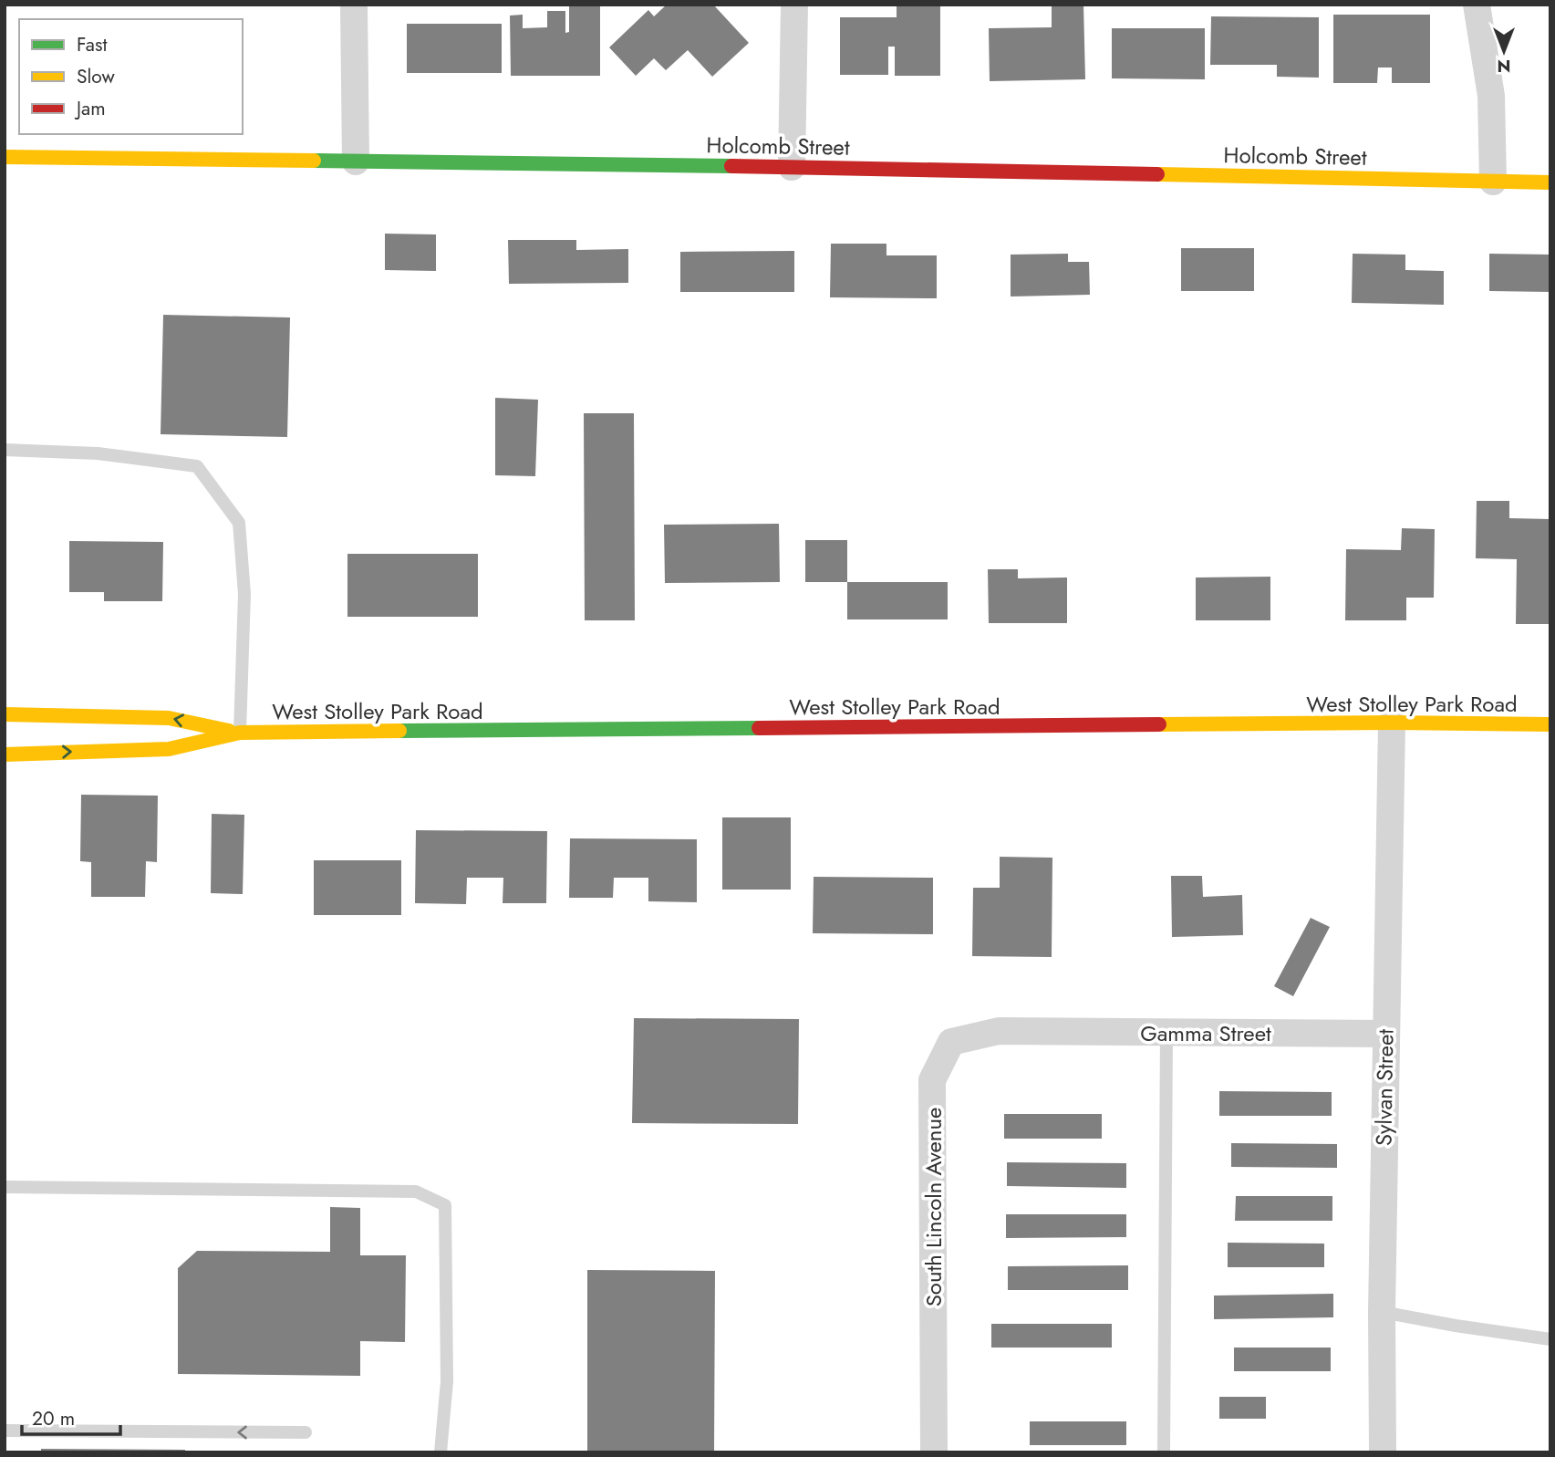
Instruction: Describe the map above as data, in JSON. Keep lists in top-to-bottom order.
{
  "streets": {
    "main road": ["Holcomb Street", "West Stolley Park Road"],
    "street": ["Gamma Street", "Sylvan Street", "South Lincoln Avenue"]
  },
  "crossings": [
    ["West Stolley Park Road", "Sylvan Street"],
    ["Gamma Street", "Sylvan Street"],
    ["Gamma Street", "South Lincoln Avenue"]
  ],
  "legend": ["Fast", "Slow", "Jam"],
  "scale_bar": "20 m",
  "north": "bottom"
}
